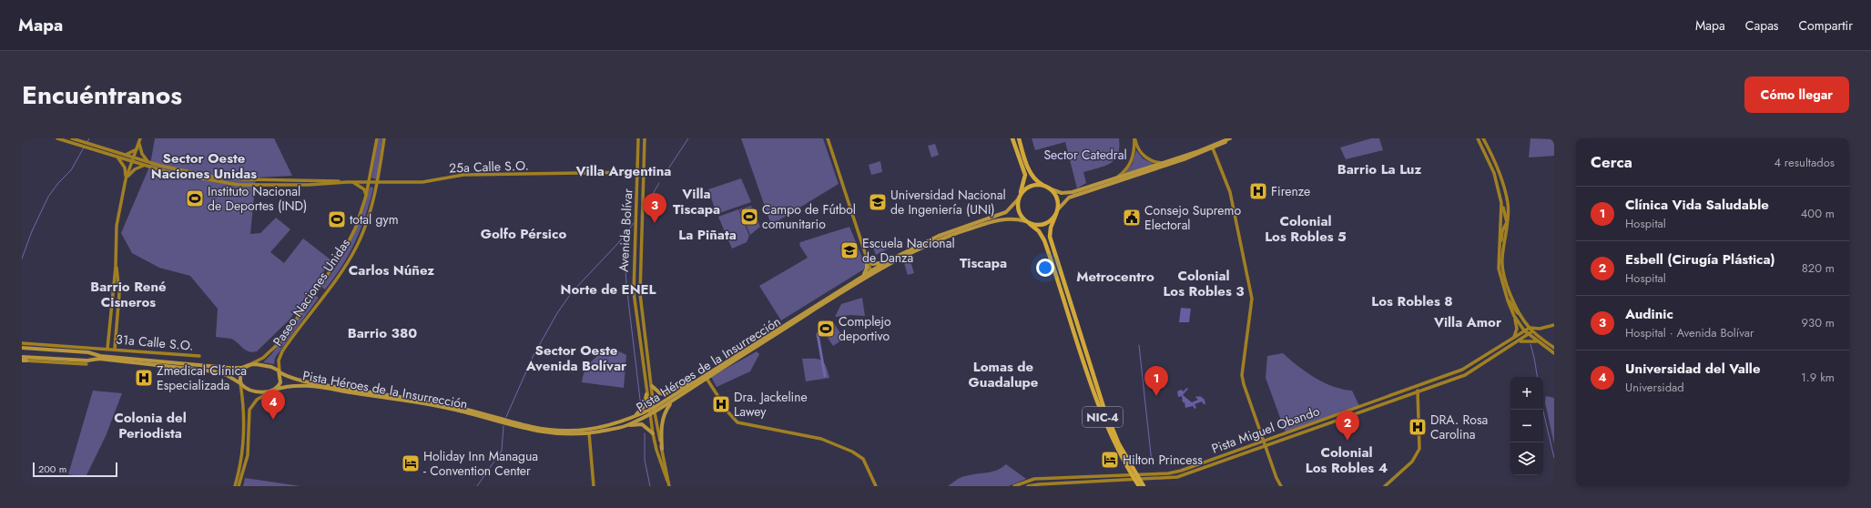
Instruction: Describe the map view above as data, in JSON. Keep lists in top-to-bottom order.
{
  "streets": {
    "highway": ["NIC-4"],
    "main road": [
      "25a Calle S.O.",
      "Avenida Bolívar",
      "Paseo Naciones Unidas",
      "31a Calle S.O.",
      "Pista Héroes de la Insurrección",
      "Pista Miguel Obando"
    ]
  },
  "crossings": [
    ["25a Calle S.O.", "Avenida Bolívar"],
    ["25a Calle S.O.", "Paseo Naciones Unidas"],
    ["Avenida Bolívar", "Pista Héroes de la Insurrección"],
    ["Paseo Naciones Unidas", "Pista Héroes de la Insurrección"],
    ["Pista Héroes de la Insurrección", "NIC-4"],
    ["NIC-4", "Pista Miguel Obando"]
  ],
  "districts": [
    "Sector Oeste Naciones Unidas",
    "Barrio La Luz",
    "Villa Argentina",
    "Villa Tiscapa",
    "Colonial Los Robles 5",
    "Golfo Pérsico",
    "La Piñata",
    "Tiscapa",
    "Carlos Núñez",
    "Colonial Los Robles 3",
    "Metrocentro",
    "Barrio René Cisneros",
    "Norte de ENEL",
    "Los Robles 8",
    "Villa Amor",
    "Barrio 380",
    "Sector Oeste Avenida Bolívar",
    "Lomas de Guadalupe",
    "Colonia del Periodista",
    "Colonial Los Robles 4"
  ],
  "parks": ["Sector Catedral"],
  "places": {
    "hospital": [
      "Firenze",
      "Zmedical Clínica Especializada",
      "Dra. Jackeline Lawey",
      "DRA. Rosa Carolina"
    ],
    "sports": [
      "Instituto Nacional de Deportes (IND)",
      "Campo de Fútbol comunitario",
      "total gym",
      "Complejo deportivo"
    ],
    "school or university": ["Universidad Nacional de Ingeniería (UNI)", "Escuela Nacional de Danza"],
    "public building": ["Consejo Supremo Electoral"],
    "hotel": ["Hilton Princess", "Holiday Inn Managua - Convention Center"]
  },
  "scale_bar": "200 m",
  "page": {
    "header": "Mapa",
    "nav": ["Mapa", "Capas", "Compartir"],
    "title": "Encuéntranos",
    "buttons": "Cómo llegar",
    "heading": ["Cerca", "4 resultados"],
    "list": [
      {
        "mark": "1",
        "name": "Clínica Vida Saludable",
        "note": "Hospital",
        "value": "400 m"
      },
      {
        "mark": "2",
        "name": "Esbell (Cirugía Plástica)",
        "note": "Hospital",
        "value": "820 m"
      },
      {
        "mark": "3",
        "name": "Audinic",
        "note": "Hospital · Avenida Bolívar",
        "value": "930 m"
      },
      {
        "mark": "4",
        "name": "Universidad del Valle",
        "note": "Universidad",
        "value": "1.9 km"
      }
    ],
    "pins": [
      "3",
      "1",
      "4",
      "2"
    ],
    "map_buttons": ["+", "−"],
    "scale": "200 m"
  }
}
